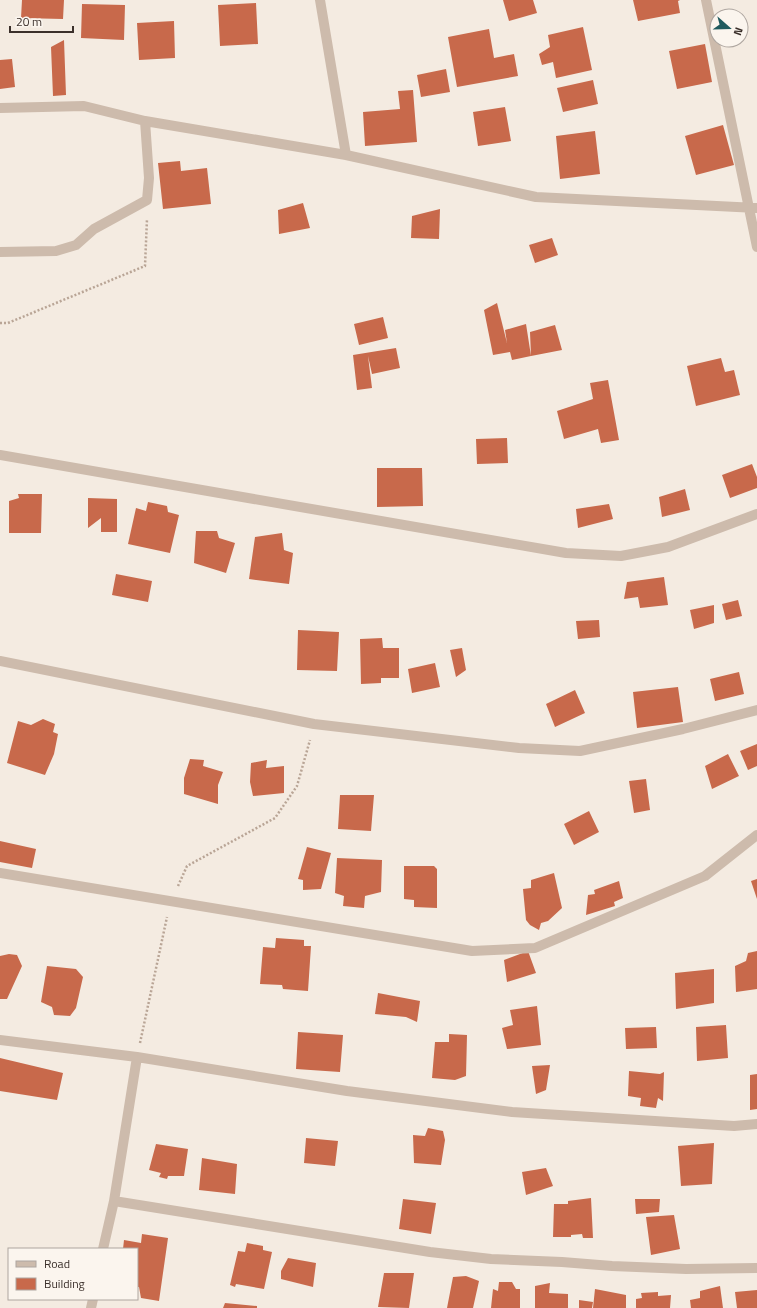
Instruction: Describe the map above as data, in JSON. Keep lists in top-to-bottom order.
{
  "legend": ["Road", "Building"],
  "scale_bar": "20 m",
  "north": "right"
}
